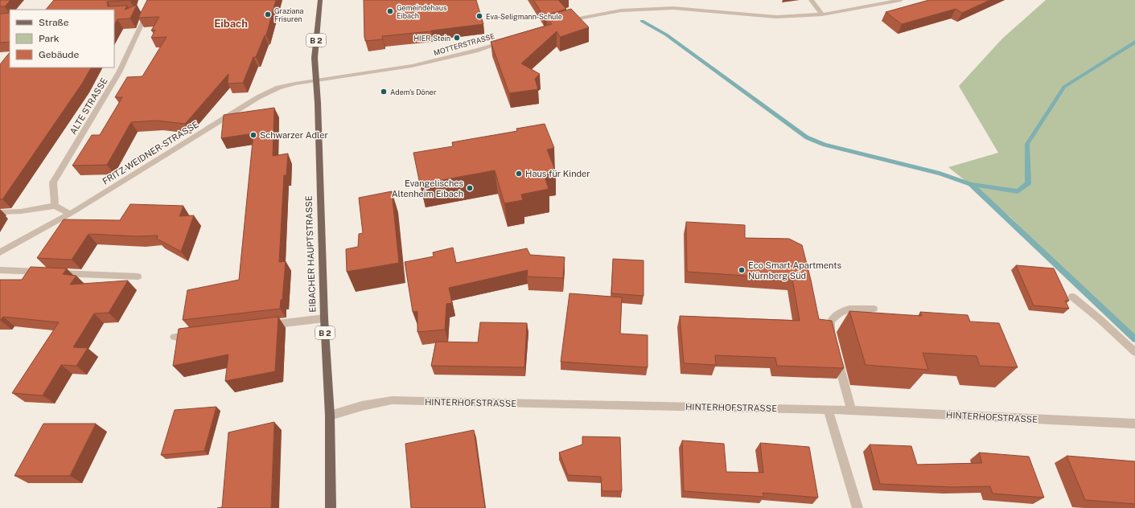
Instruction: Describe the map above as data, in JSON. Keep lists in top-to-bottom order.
{
  "streets": {
    "main road": ["B 2", "EIBACHER HAUPTSTRASSE"],
    "street": [
      "MOTTERSTRASSE",
      "ALTE STRASSE",
      "FRITZ-WEIDNER-STRASSE",
      "HINTERHOFSTRASSE"
    ]
  },
  "crossings": [
    ["MOTTERSTRASSE", "FRITZ-WEIDNER-STRASSE"],
    ["MOTTERSTRASSE", "EIBACHER HAUPTSTRASSE"],
    ["FRITZ-WEIDNER-STRASSE", "EIBACHER HAUPTSTRASSE"],
    ["EIBACHER HAUPTSTRASSE", "HINTERHOFSTRASSE"]
  ],
  "districts": ["Eibach"],
  "places": [
    "Gemeindehaus Eibach",
    "Graziana Frisuren",
    "Eva-Seligmann-Schule",
    "HIER-Stein",
    "Adem's Döner",
    "Schwarzer Adler",
    "Haus für Kinder",
    "Evangelisches Altenheim Eibach",
    "Eco Smart Apartments Nürnberg Süd"
  ],
  "legend": ["Straße", "Park", "Gebäude"]
}
